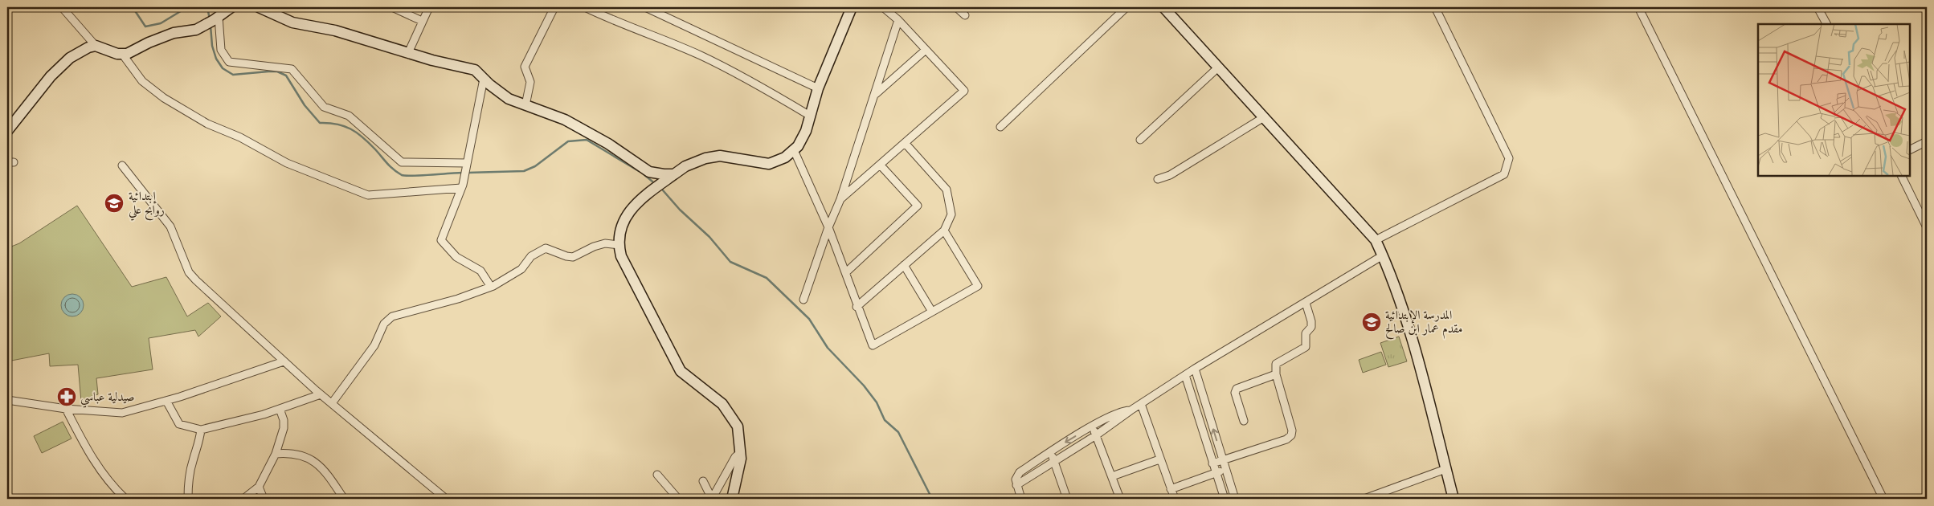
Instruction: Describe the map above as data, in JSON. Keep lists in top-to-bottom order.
{
  "places": {
    "school or university": ["إبتدائية روابح علي", "المدرسة الإبتدائية مقدم عمار ابن صالح"],
    "pharmacy": ["صيدلية عباسي"]
  }
}
